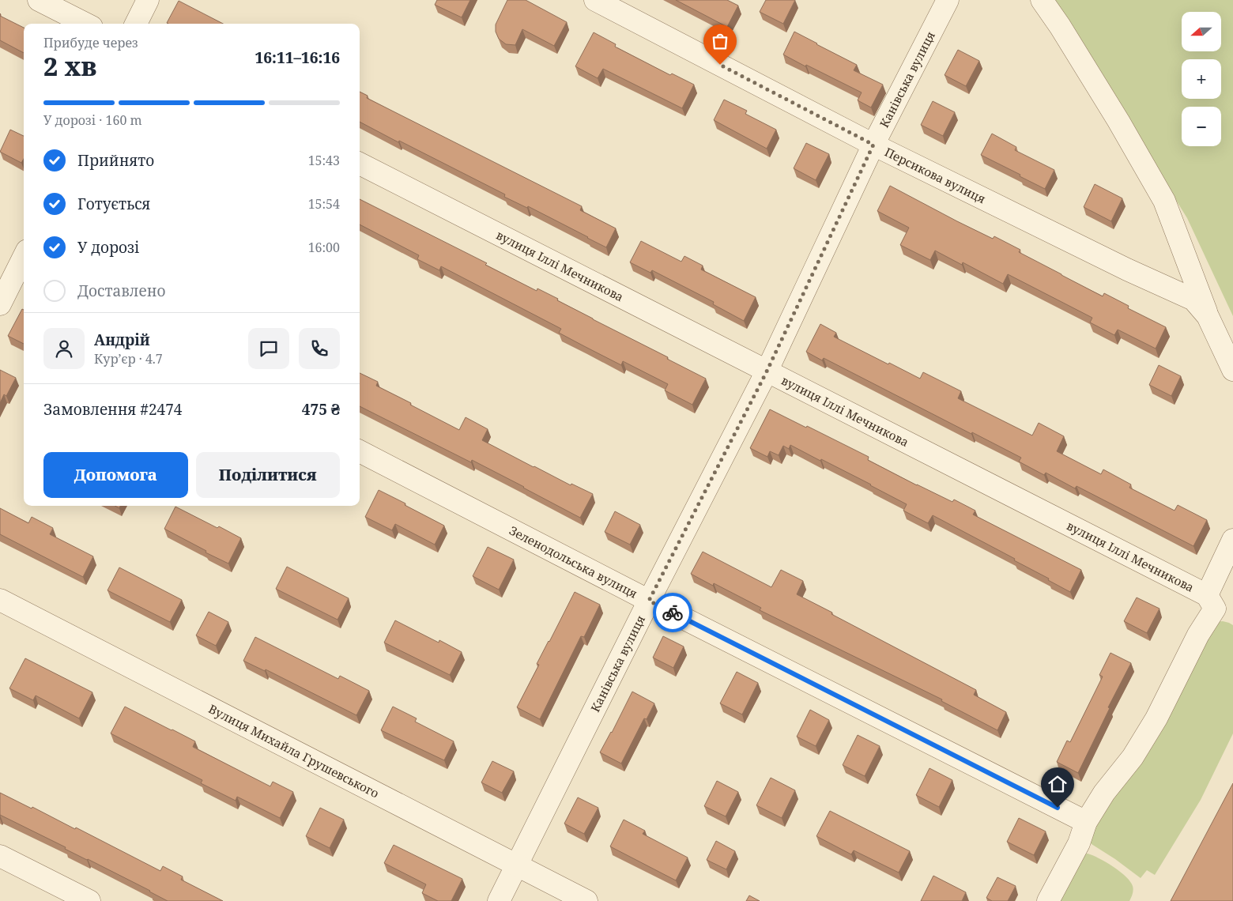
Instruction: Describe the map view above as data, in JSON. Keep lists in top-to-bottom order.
{
  "streets": {
    "street": [
      "Канівська вулиця",
      "Персикова вулиця",
      "вулиця Іллі Мечникова",
      "Зеленодольська вулиця",
      "Вулиця Михайла Грушевського"
    ]
  },
  "crossings": [
    ["Канівська вулиця", "Персикова вулиця"],
    ["Канівська вулиця", "вулиця Іллі Мечникова"],
    ["Канівська вулиця", "Зеленодольська вулиця"],
    ["Канівська вулиця", "Вулиця Михайла Грушевського"]
  ],
  "north": "left",
  "page": {
    "map_buttons": ["+", "−"],
    "heading": ["2 хв", "Прибуде через", "16:11–16:16"],
    "panel": [
      "Андрій",
      "Кур’єр · 4.7",
      "Замовлення #2474",
      "475 ₴"
    ],
    "bar": "У дорозі · 160 m",
    "list": [
      ["Прийнято", "15:43"],
      ["Готується", "15:54"],
      ["У дорозі", "16:00"],
      "Доставлено"
    ],
    "buttons": ["Допомога", "Поділитися"]
  }
}
